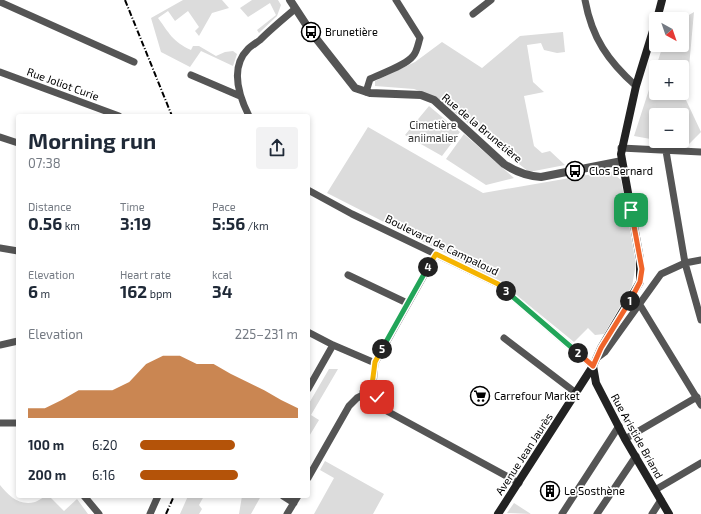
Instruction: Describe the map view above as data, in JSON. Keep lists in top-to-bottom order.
{
  "streets": {
    "main road": ["Rue Aristide Briand", "Avenue Jean Jaurès"],
    "street": ["Rue Joliot Curie", "Rue de la Brunetière", "Boulevard de Campaloud"]
  },
  "crossings": [
    ["Rue de la Brunetière", "Avenue Jean Jaurès"],
    ["Boulevard de Campaloud", "Rue Aristide Briand"],
    ["Boulevard de Campaloud", "Avenue Jean Jaurès"],
    ["Rue Aristide Briand", "Avenue Jean Jaurès"]
  ],
  "parks": ["Cimetière aniimalier"],
  "places": {
    "bus stop": ["Brunetière", "Clos Bernard"],
    "supermarket": ["Carrefour Market"],
    "building": ["Le Sosthène"]
  },
  "north": "bottom right",
  "page": {
    "map_buttons": ["+", "−"],
    "heading": ["Morning run", "07:38"],
    "stats": [
      ["Distance", "0.56 km"],
      ["Time", "3:19"],
      ["Pace", "5:56 /km"],
      ["Elevation", "6 m"],
      ["Heart rate", "162 bpm"],
      ["kcal", "34"]
    ],
    "pins": [
      "4",
      "3",
      "1",
      "5",
      "2"
    ],
    "chart": ["Elevation", "225–231 m"],
    "list": [
      {
        "name": "100 m",
        "note": "6:20"
      },
      {
        "name": "200 m",
        "note": "6:16"
      }
    ]
  }
}
